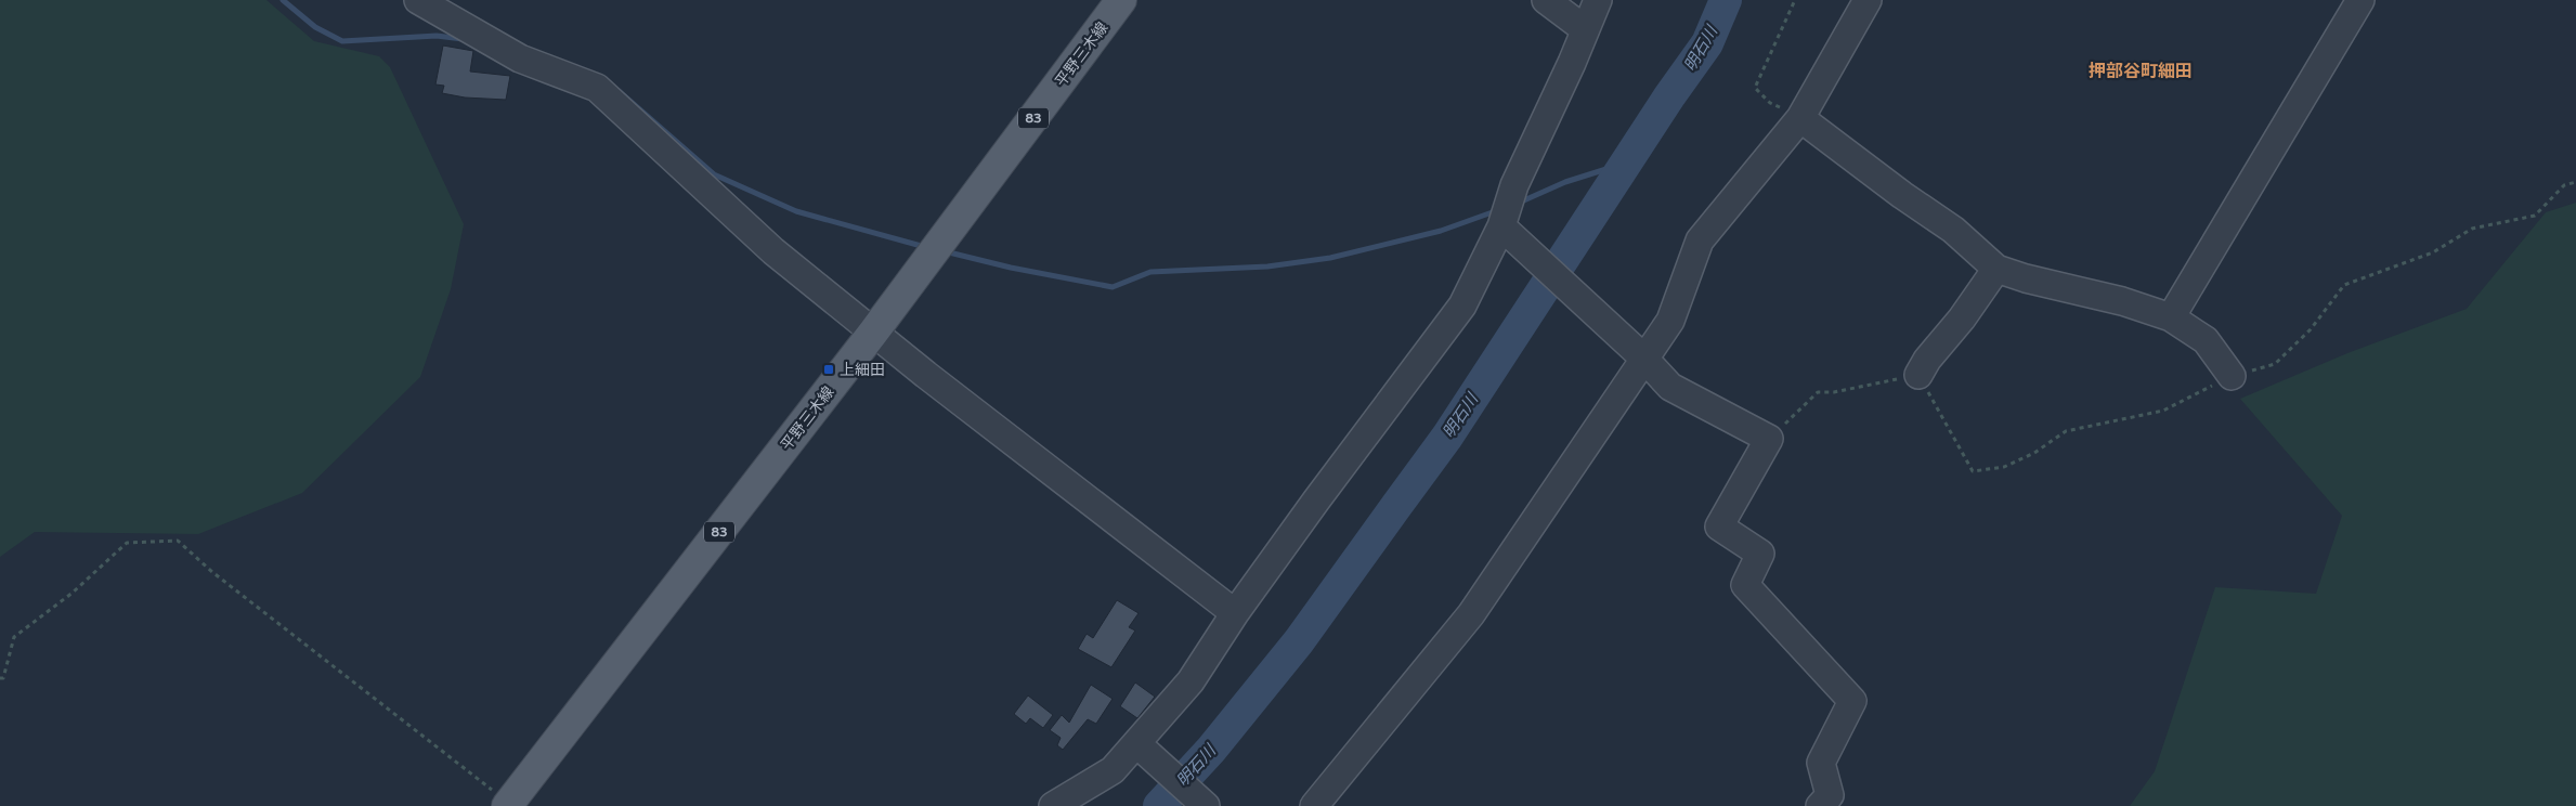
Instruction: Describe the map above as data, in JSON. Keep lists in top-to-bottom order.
{
  "streets": {
    "main road": ["平野三木線", "83"]
  },
  "districts": ["押部谷町細田"],
  "water": ["明石川"],
  "places": {
    "transit": ["上細田"]
  }
}
